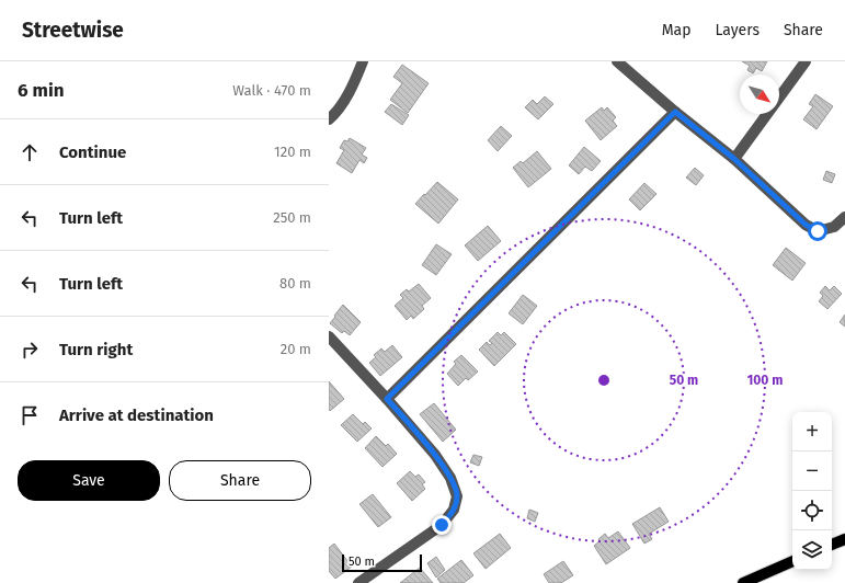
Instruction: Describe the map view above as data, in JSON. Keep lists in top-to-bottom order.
{
  "scale_bar": "50 m",
  "north": "bottom right",
  "page": {
    "header": "Streetwise",
    "nav": ["Map", "Layers", "Share"],
    "heading": ["6 min", "Walk · 470 m"],
    "list": [
      ["Continue", "120 m"],
      ["Turn left", "250 m"],
      ["Turn left", "80 m"],
      ["Turn right", "20 m"],
      "Arrive at destination"
    ],
    "map_buttons": ["+", "−"],
    "buttons": ["Save", "Share"],
    "scale": "50 m"
  },
  "rings": ["50 m", "100 m"]
}
